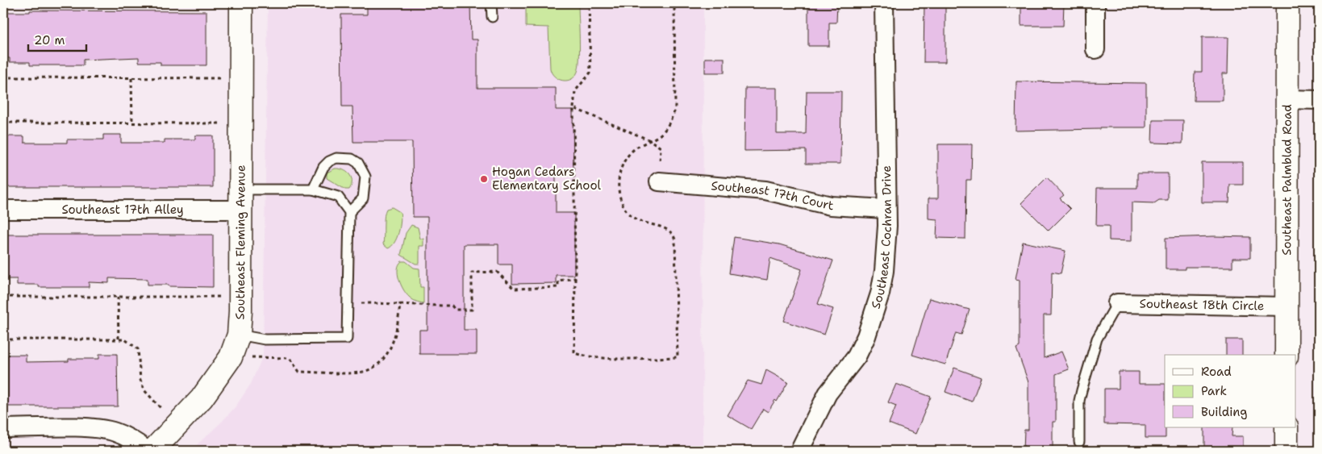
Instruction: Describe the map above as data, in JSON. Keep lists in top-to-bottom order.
{
  "streets": {
    "street": [
      "Southeast Palmblad Road",
      "Southeast 17th Court",
      "Southeast 17th Alley",
      "Southeast Cochran Drive",
      "Southeast Fleming Avenue",
      "Southeast 18th Circle"
    ]
  },
  "crossings": [
    ["Southeast Palmblad Road", "Southeast 18th Circle"],
    ["Southeast 17th Court", "Southeast Cochran Drive"],
    ["Southeast 17th Alley", "Southeast Fleming Avenue"]
  ],
  "places": ["Hogan Cedars Elementary School"],
  "legend": ["Road", "Park", "Building"],
  "scale_bar": "20 m"
}
